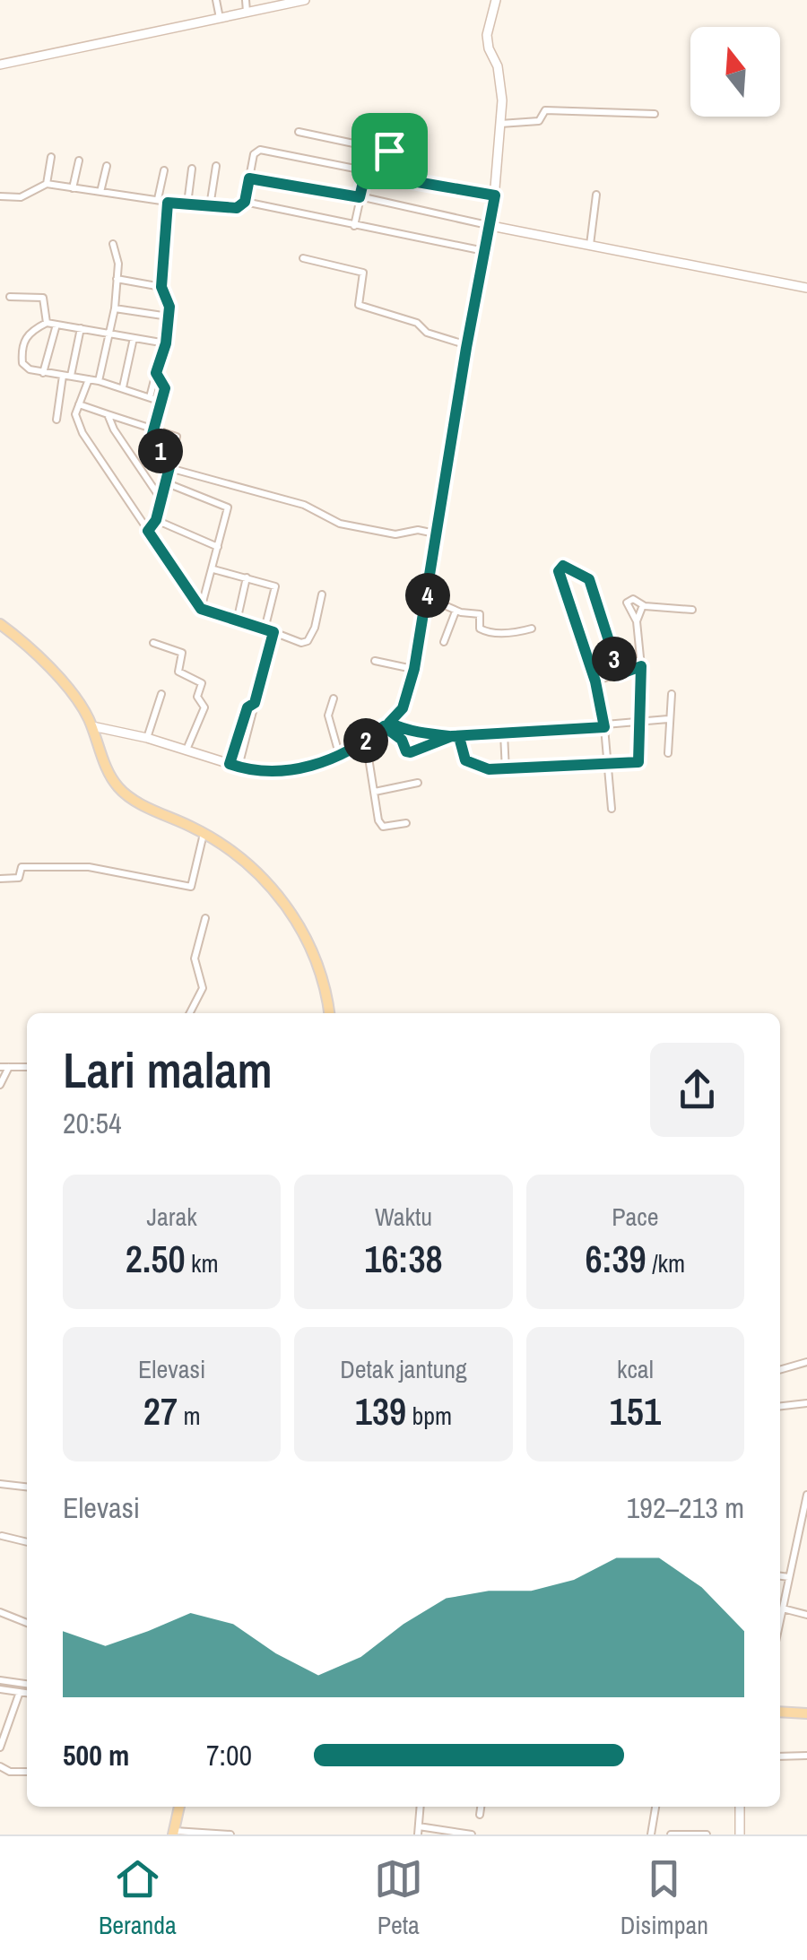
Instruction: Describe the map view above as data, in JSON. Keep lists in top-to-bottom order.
{
  "north": "top",
  "page": {
    "pins": [
      "1",
      "4",
      "3",
      "2"
    ],
    "heading": ["Lari malam", "20:54"],
    "stats": [
      ["Jarak", "2.50 km"],
      ["Waktu", "16:38"],
      ["Pace", "6:39 /km"],
      ["Elevasi", "27 m"],
      ["Detak jantung", "139 bpm"],
      ["kcal", "151"]
    ],
    "chart": ["Elevasi", "192–213 m"],
    "list": [
      {
        "name": "500 m",
        "note": "7:00"
      }
    ],
    "tabs": ["Beranda", "Peta", "Disimpan"]
  }
}
